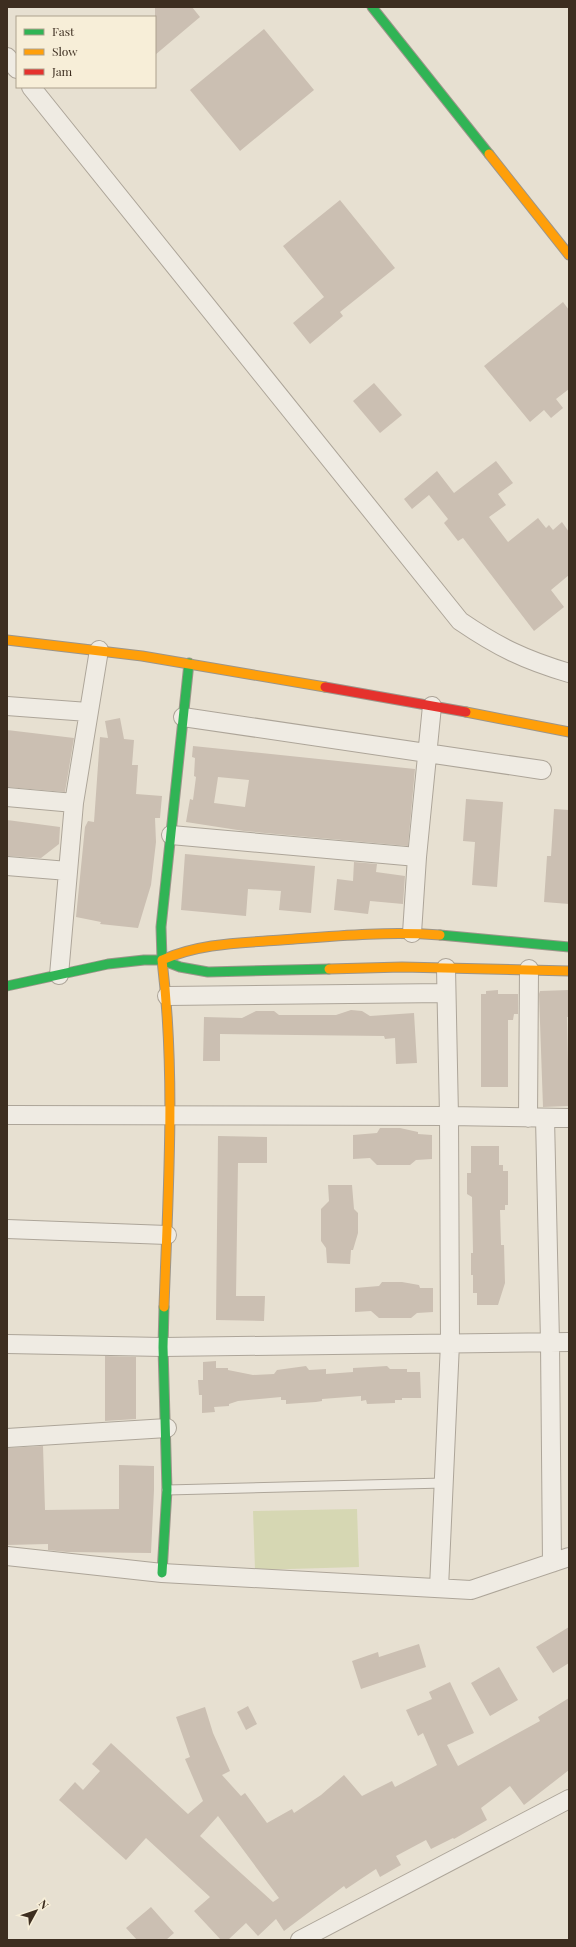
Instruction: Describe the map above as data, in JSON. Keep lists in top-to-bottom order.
{
  "legend": ["Fast", "Slow", "Jam"],
  "north": "top right"
}
